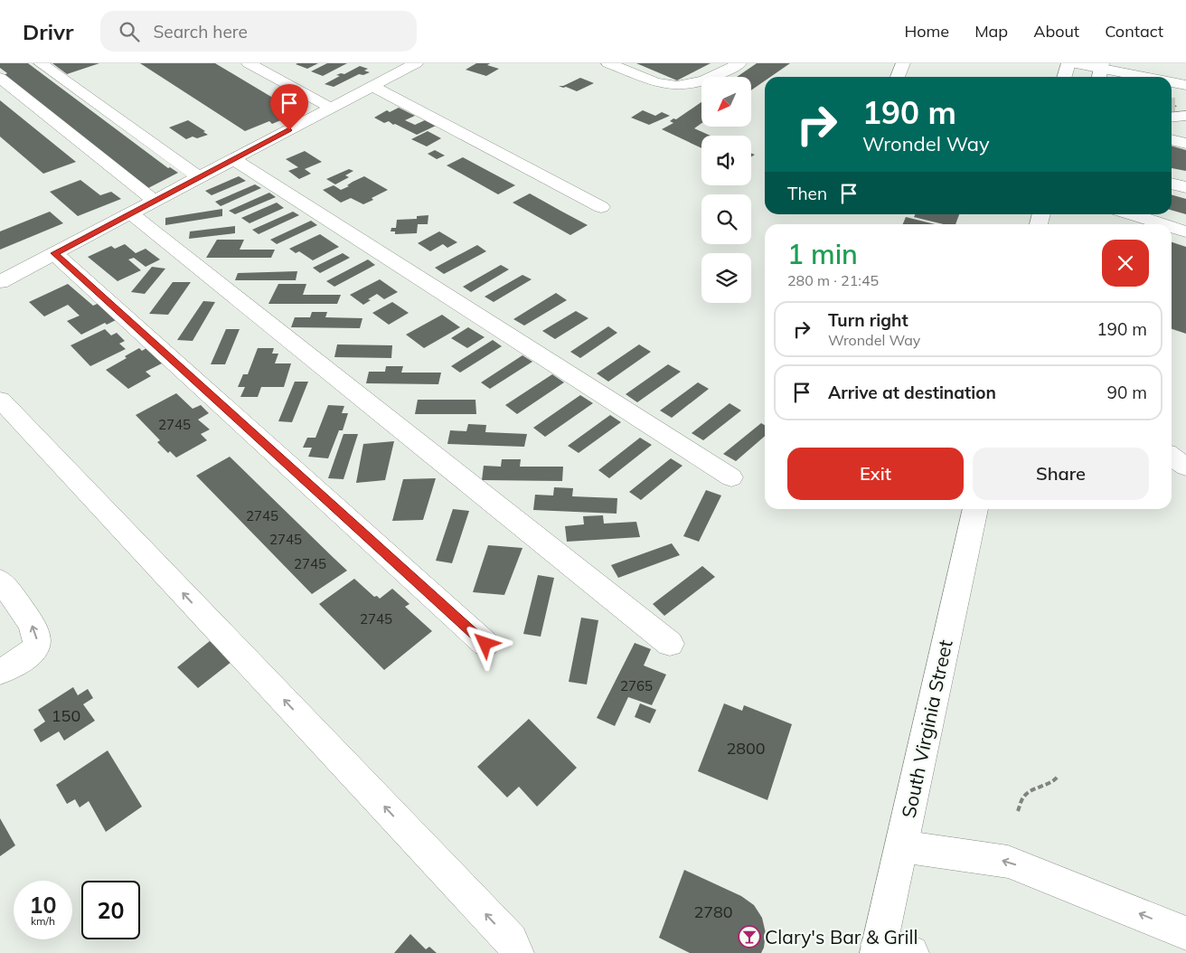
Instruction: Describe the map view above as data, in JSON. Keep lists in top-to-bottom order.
{
  "streets": {
    "street": ["South Virginia Street"]
  },
  "places": {
    "bar": ["Clary's Bar & Grill"]
  },
  "house_numbers": [
    "2745",
    "2745",
    "2745",
    "2745",
    "2745",
    "2765",
    "150",
    "2800",
    "2780"
  ],
  "north": "bottom left",
  "page": {
    "header": "Drivr",
    "search": "Search here",
    "nav": [
      "Home",
      "Map",
      "About",
      "Contact"
    ],
    "turn": ["190 m", "Wrondel Way"],
    "then": "Then",
    "heading": ["1 min", "280 m · 21:45"],
    "list": [
      {
        "name": "Turn right",
        "note": "Wrondel Way",
        "value": "190 m"
      },
      {
        "name": "Arrive at destination",
        "value": "90 m"
      }
    ],
    "buttons": ["Exit", "Share"],
    "speed": "10 km/h",
    "limit": "20"
  }
}
